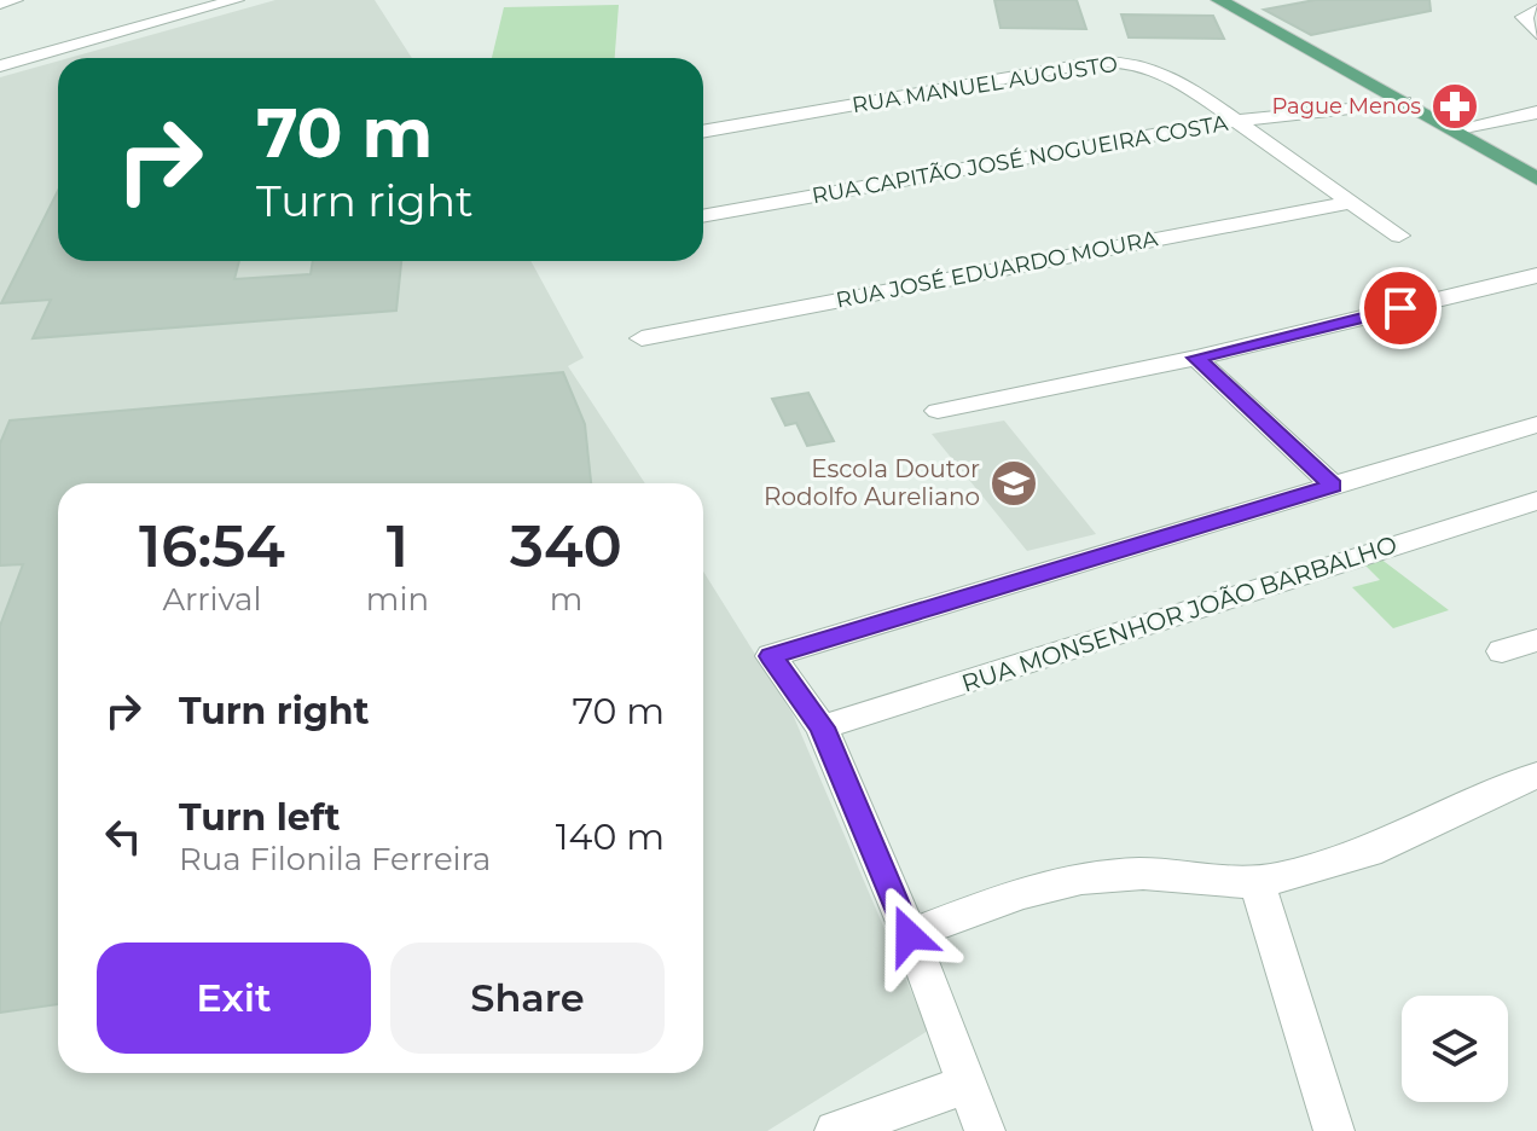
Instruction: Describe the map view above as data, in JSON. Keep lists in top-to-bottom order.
{
  "streets": {
    "street": [
      "RUA MANUEL AUGUSTO",
      "RUA CAPITÃO JOSÉ NOGUEIRA COSTA",
      "RUA JOSÉ EDUARDO MOURA",
      "RUA MONSENHOR JOÃO BARBALHO"
    ]
  },
  "crossings": [
    ["RUA MANUEL AUGUSTO", "RUA CAPITÃO JOSÉ NOGUEIRA COSTA"],
    ["RUA MANUEL AUGUSTO", "RUA JOSÉ EDUARDO MOURA"]
  ],
  "places": {
    "pharmacy": ["Pague Menos"],
    "school or university": ["Escola Doutor Rodolfo Aureliano"]
  },
  "page": {
    "turn": ["70 m", "Turn right"],
    "eta": [
      "16:54",
      "Arrival",
      "1",
      "min",
      "340",
      "m"
    ],
    "list": [
      {
        "name": "Turn right",
        "value": "70 m"
      },
      {
        "name": "Turn left",
        "note": "Rua Filonila Ferreira",
        "value": "140 m"
      }
    ],
    "buttons": ["Exit", "Share"]
  }
}
